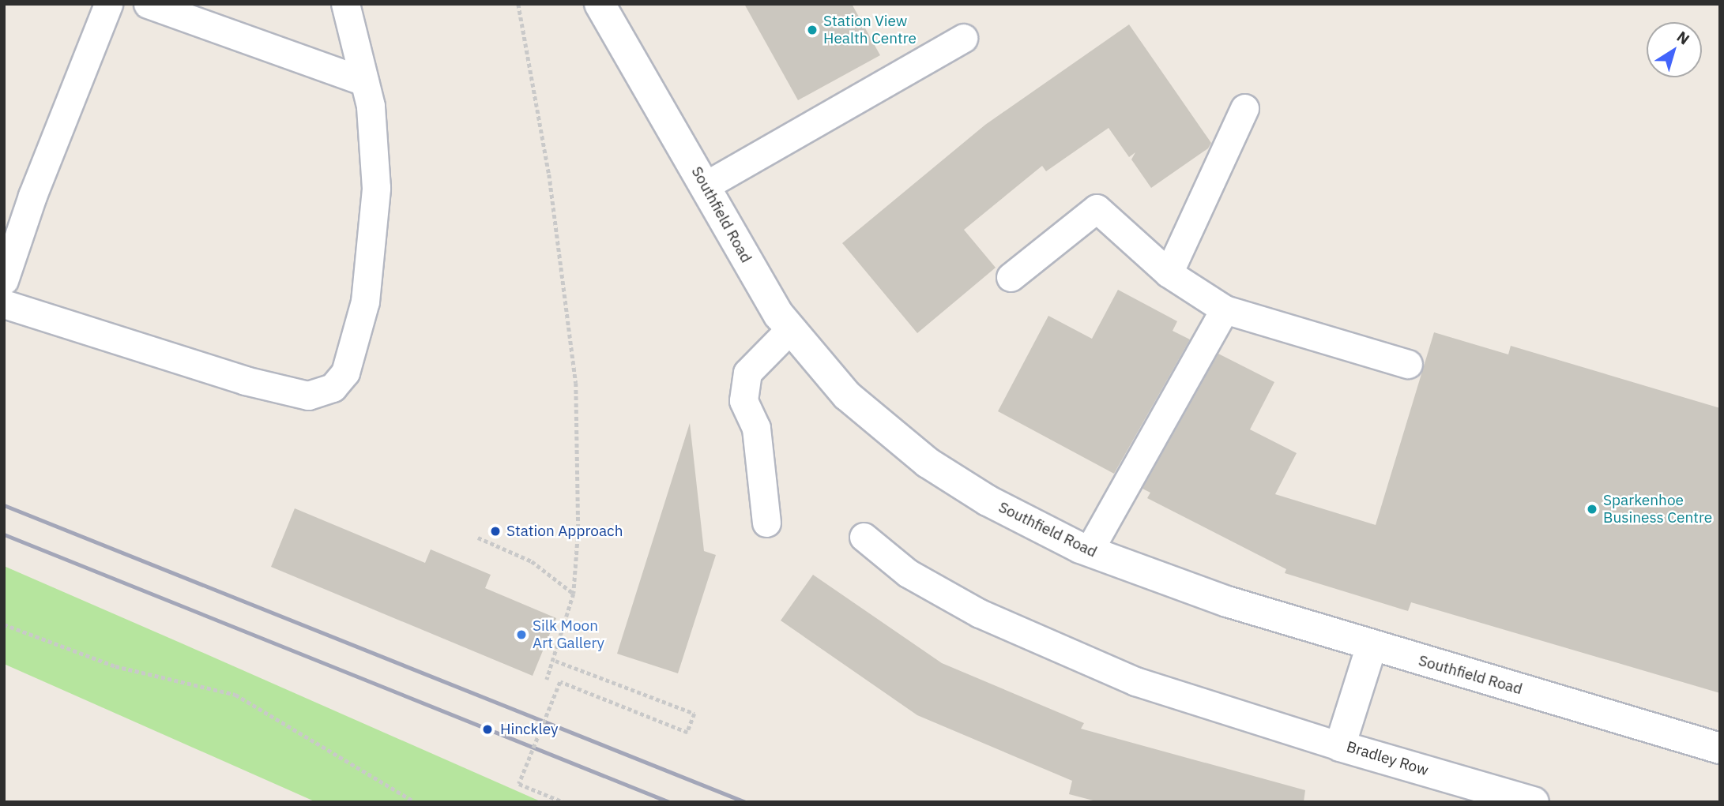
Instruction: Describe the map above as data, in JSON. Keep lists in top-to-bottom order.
{
  "streets": {
    "main road": ["Southfield Road", "Bradley Row"]
  },
  "crossings": [
    ["Southfield Road", "Bradley Row"]
  ],
  "places": [
    "Station View Health Centre",
    "Sparkenhoe Business Centre",
    "Station Approach",
    "Silk Moon Art Gallery",
    "Hinckley"
  ],
  "north": "top right"
}
